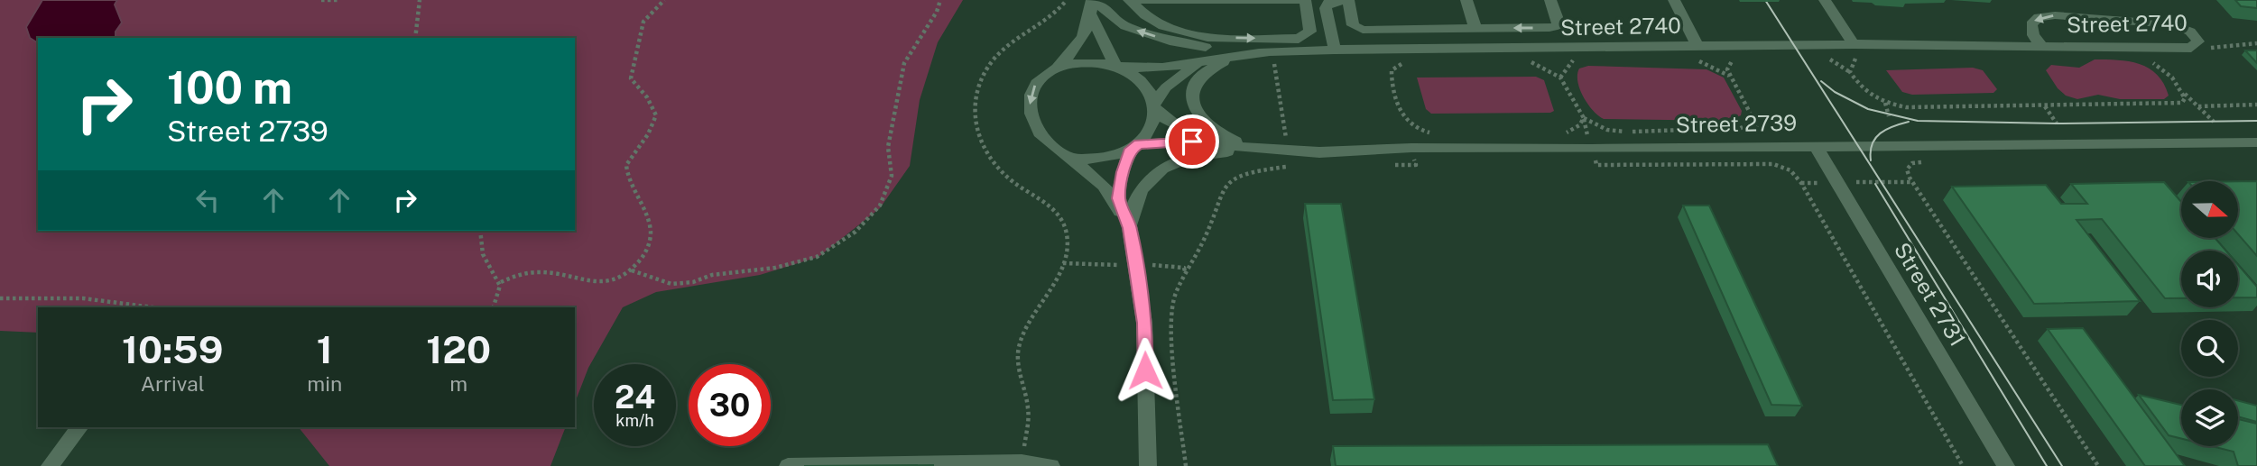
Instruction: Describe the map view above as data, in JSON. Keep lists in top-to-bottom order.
{
  "streets": {
    "street": ["Street 2740", "Street 2739", "Street 2731"]
  },
  "crossings": [
    ["Street 2740", "Street 2739"],
    ["Street 2739", "Street 2731"]
  ],
  "north": "right",
  "page": {
    "turn": ["100 m", "Street 2739"],
    "eta": [
      "10:59",
      "Arrival",
      "1",
      "min",
      "120",
      "m"
    ],
    "speed": "24 km/h",
    "limit": "30"
  }
}
